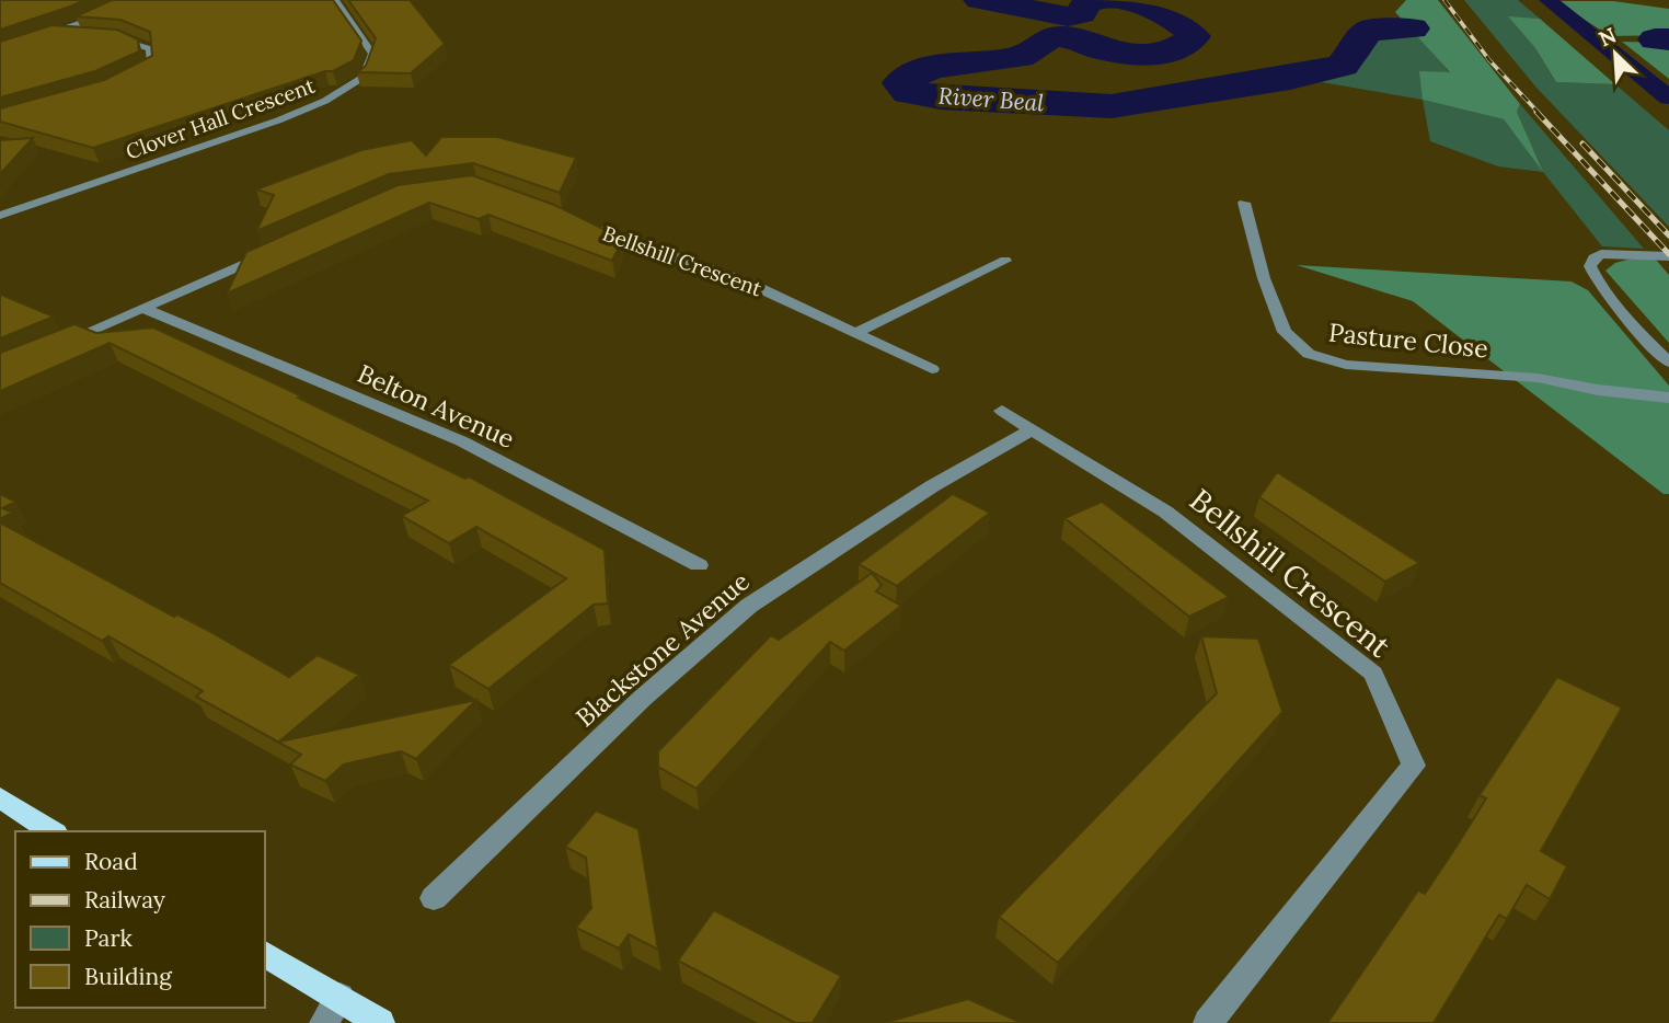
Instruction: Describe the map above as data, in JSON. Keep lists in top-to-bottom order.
{
  "streets": {
    "street": [
      "Clover Hall Crescent",
      "Bellshill Crescent",
      "Pasture Close",
      "Belton Avenue",
      "Blackstone Avenue"
    ]
  },
  "crossings": [
    ["Bellshill Crescent", "Blackstone Avenue"]
  ],
  "water": ["River Beal"],
  "legend": [
    "Road",
    "Railway",
    "Park",
    "Building"
  ],
  "north": "top left"
}
